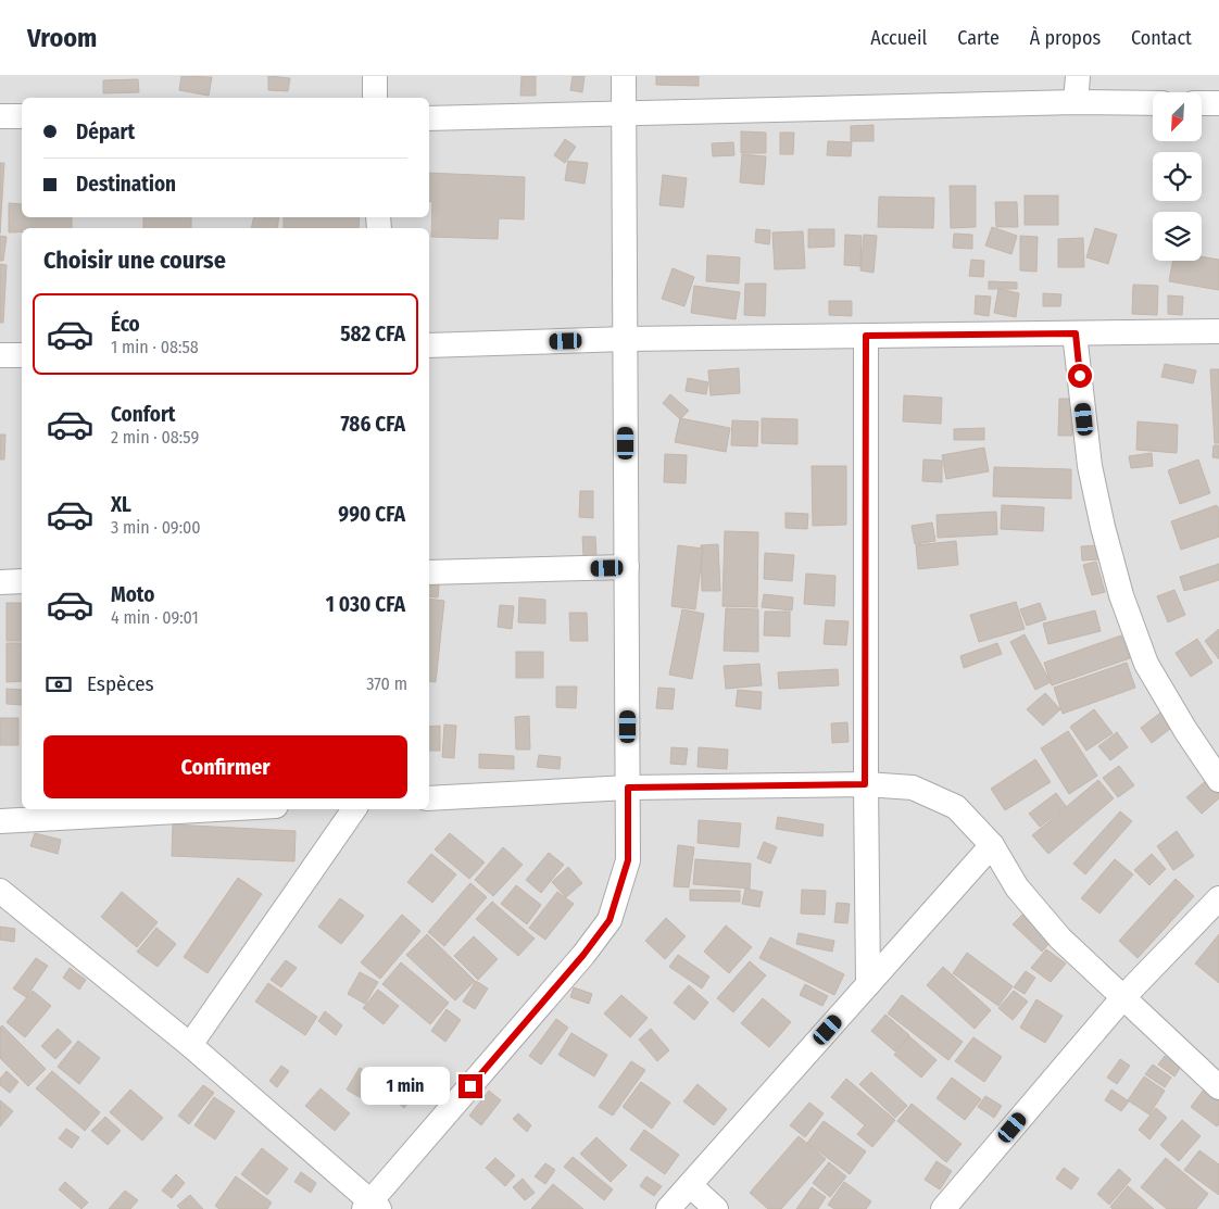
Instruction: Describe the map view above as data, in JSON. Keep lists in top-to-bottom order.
{
  "north": "bottom left",
  "page": {
    "header": "Vroom",
    "nav": [
      "Accueil",
      "Carte",
      "À propos",
      "Contact"
    ],
    "banner": ["Départ", "Destination"],
    "heading": "Choisir une course",
    "list": [
      {
        "name": "Éco",
        "note": "1 min · 08:58",
        "value": "582 CFA"
      },
      {
        "name": "Confort",
        "note": "2 min · 08:59",
        "value": "786 CFA"
      },
      {
        "name": "XL",
        "note": "3 min · 09:00",
        "value": "990 CFA"
      },
      {
        "name": "Moto",
        "note": "4 min · 09:01",
        "value": "1 030 CFA"
      }
    ],
    "pay": ["Espèces", "370 m"],
    "buttons": "Confirmer",
    "bubble": "1 min"
  }
}
